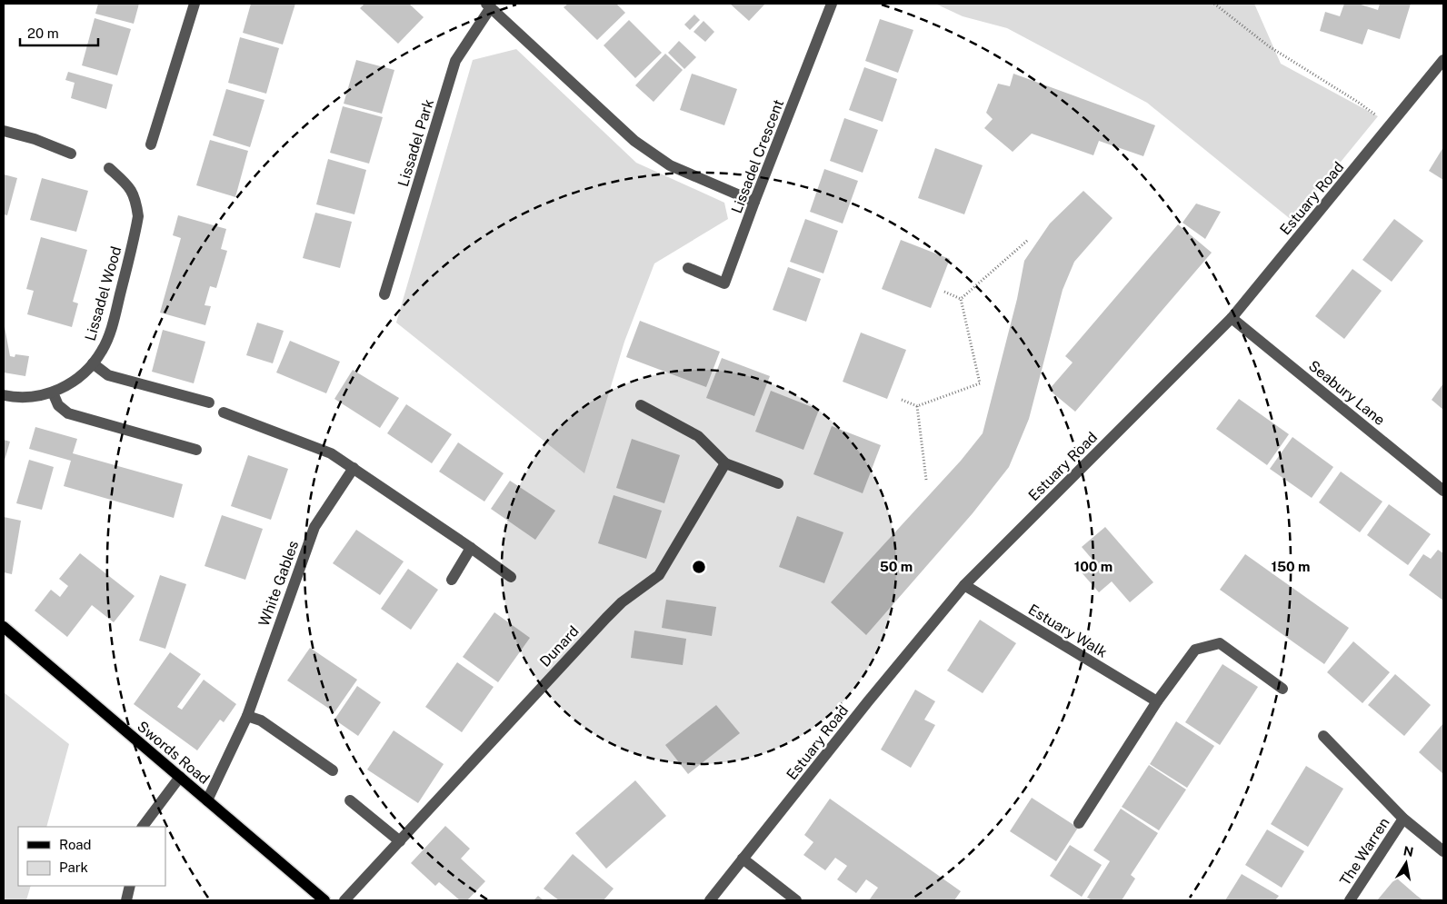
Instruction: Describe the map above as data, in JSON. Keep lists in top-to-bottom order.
{
  "streets": {
    "main road": ["Swords Road"],
    "street": [
      "Lissadel Park",
      "Lissadel Crescent",
      "Estuary Road",
      "Lissadel Wood",
      "Seabury Lane",
      "White Gables",
      "Estuary Walk",
      "Dunard",
      "The Warren"
    ]
  },
  "crossings": [
    ["Estuary Road", "Seabury Lane"],
    ["Estuary Road", "Estuary Walk"],
    ["White Gables", "Swords Road"]
  ],
  "legend": ["Road", "Park"],
  "scale_bar": "20 m",
  "north": "top",
  "rings": ["50 m", "100 m", "150 m"]
}
